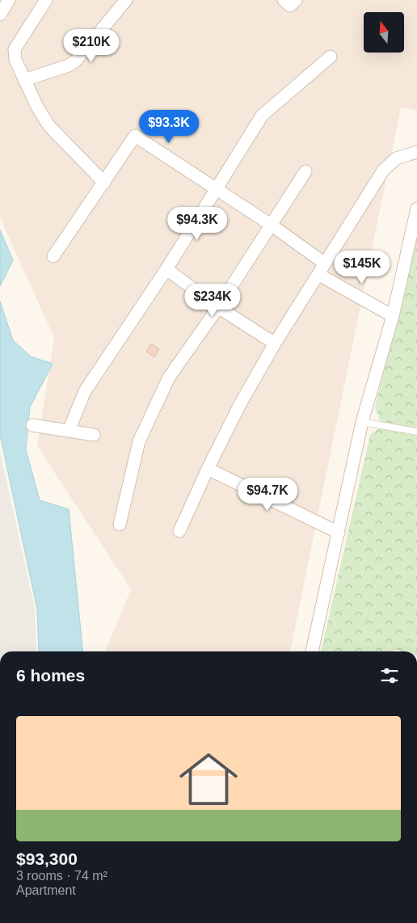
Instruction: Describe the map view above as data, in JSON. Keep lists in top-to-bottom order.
{
  "north": "top",
  "page": {
    "price": [
      "$210K",
      "$93.3K",
      "$94.3K",
      "$145K",
      "$234K",
      "$94.7K"
    ],
    "heading": "6 homes",
    "list": [
      {
        "name": "$93,300",
        "note": "3 rooms · 74 m² · Apartment"
      }
    ]
  }
}
